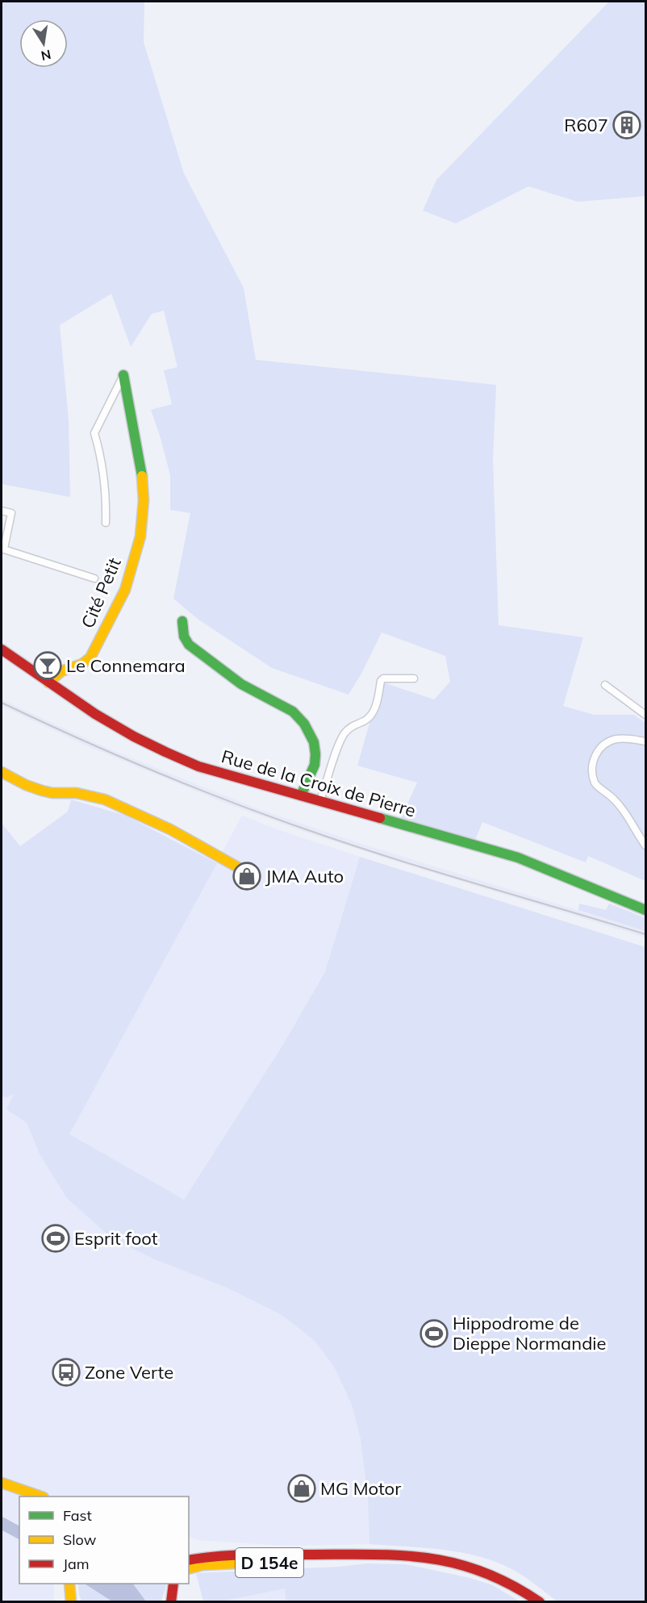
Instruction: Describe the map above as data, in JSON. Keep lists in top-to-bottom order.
{
  "streets": {
    "main road": ["Cité Petit", "Rue de la Croix de Pierre", "D 154e"]
  },
  "crossings": [
    ["Cité Petit", "Rue de la Croix de Pierre"]
  ],
  "places": {
    "building": ["R607"],
    "bar": ["Le Connemara"],
    "shop": ["JMA Auto", "MG Motor"],
    "sports": ["Esprit foot", "Hippodrome de Dieppe Normandie"],
    "bus stop": ["Zone Verte"]
  },
  "legend": ["Fast", "Slow", "Jam"],
  "north": "bottom"
}
